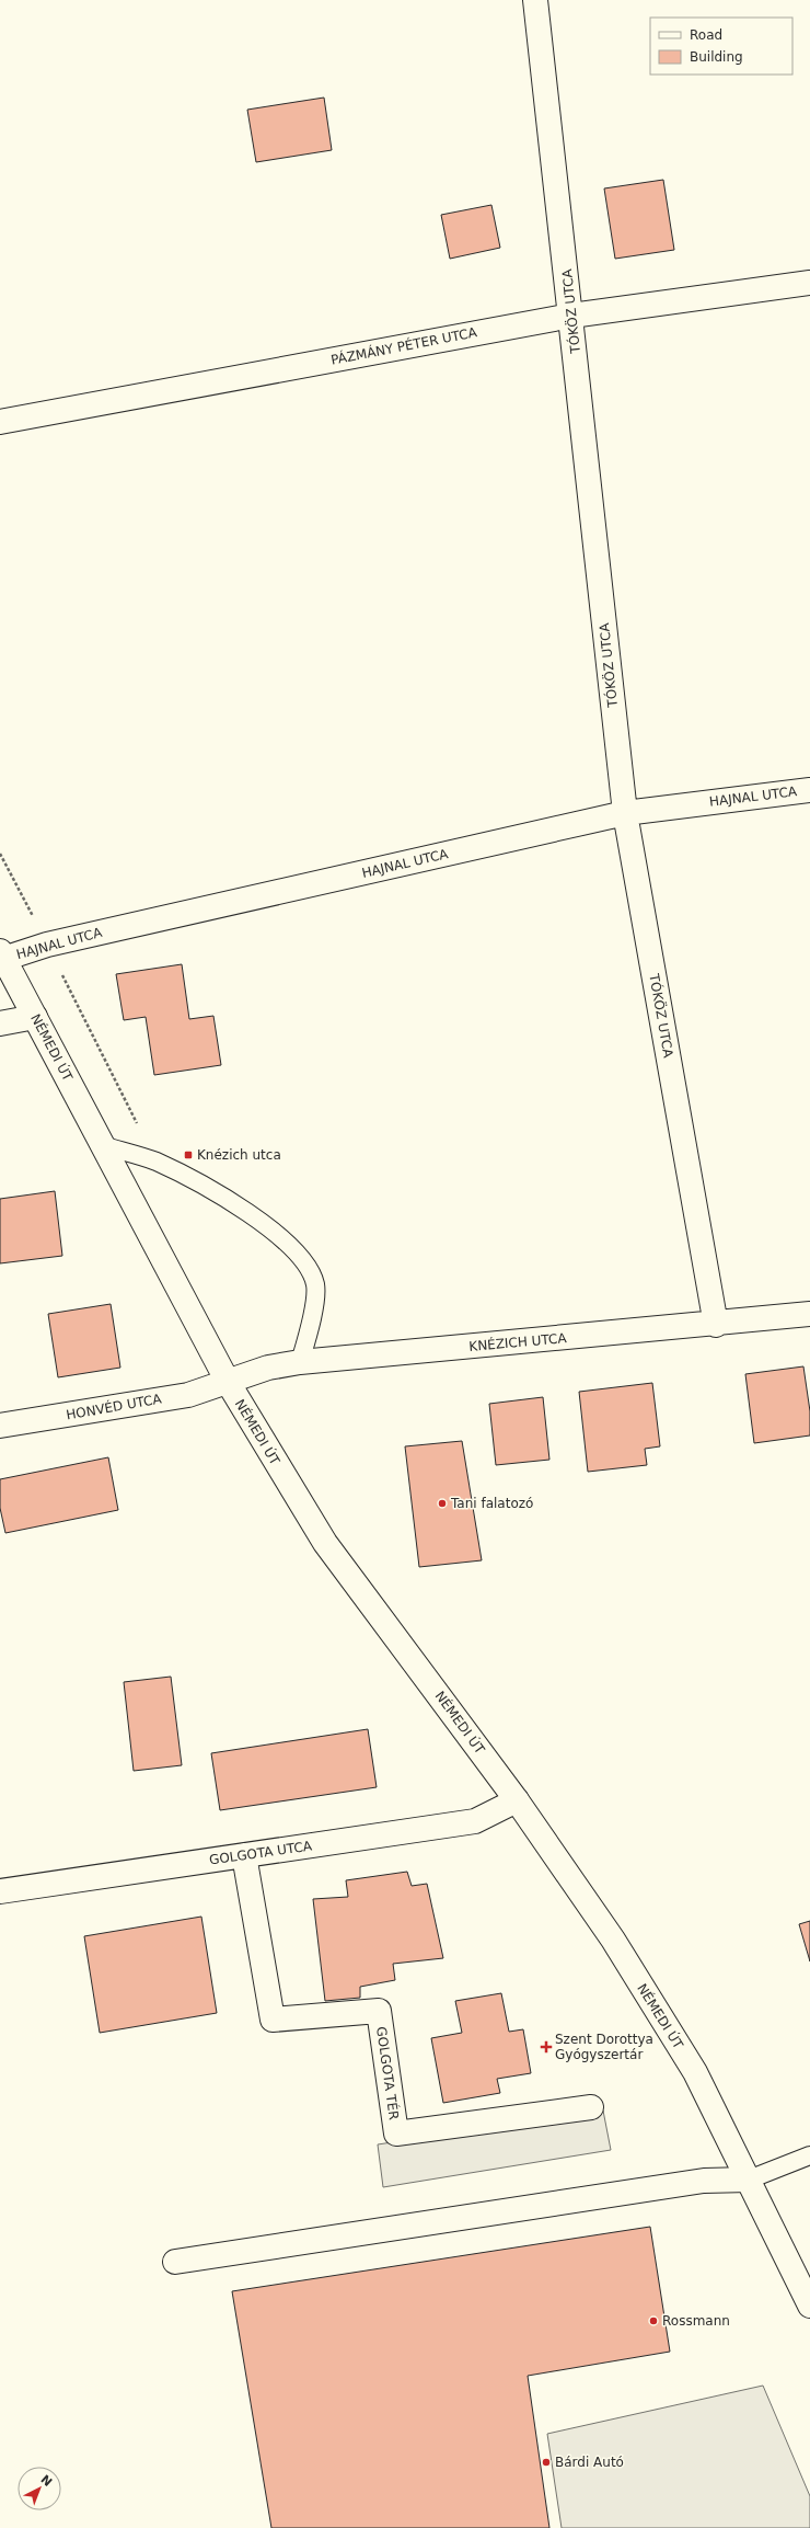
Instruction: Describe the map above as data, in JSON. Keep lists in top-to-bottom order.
{
  "streets": {
    "street": [
      "TÓKÖZ UTCA",
      "PÁZMÁNY PÉTER UTCA",
      "HAJNAL UTCA",
      "NÉMEDI ÚT",
      "KNÉZICH UTCA",
      "HONVÉD UTCA",
      "GOLGOTA UTCA",
      "GOLGOTA TÉR"
    ]
  },
  "crossings": [
    ["TÓKÖZ UTCA", "PÁZMÁNY PÉTER UTCA"],
    ["TÓKÖZ UTCA", "HAJNAL UTCA"],
    ["TÓKÖZ UTCA", "KNÉZICH UTCA"],
    ["HAJNAL UTCA", "NÉMEDI ÚT"],
    ["NÉMEDI ÚT", "KNÉZICH UTCA"],
    ["NÉMEDI ÚT", "HONVÉD UTCA"],
    ["NÉMEDI ÚT", "GOLGOTA UTCA"],
    ["KNÉZICH UTCA", "HONVÉD UTCA"],
    ["GOLGOTA UTCA", "GOLGOTA TÉR"]
  ],
  "places": {
    "transit": ["Knézich utca"],
    "other": ["Tani falatozó", "Rossmann", "Bárdi Autó"],
    "health": ["Szent Dorottya Gyógyszertár"]
  },
  "legend": ["Road", "Building"],
  "north": "top right"
}
